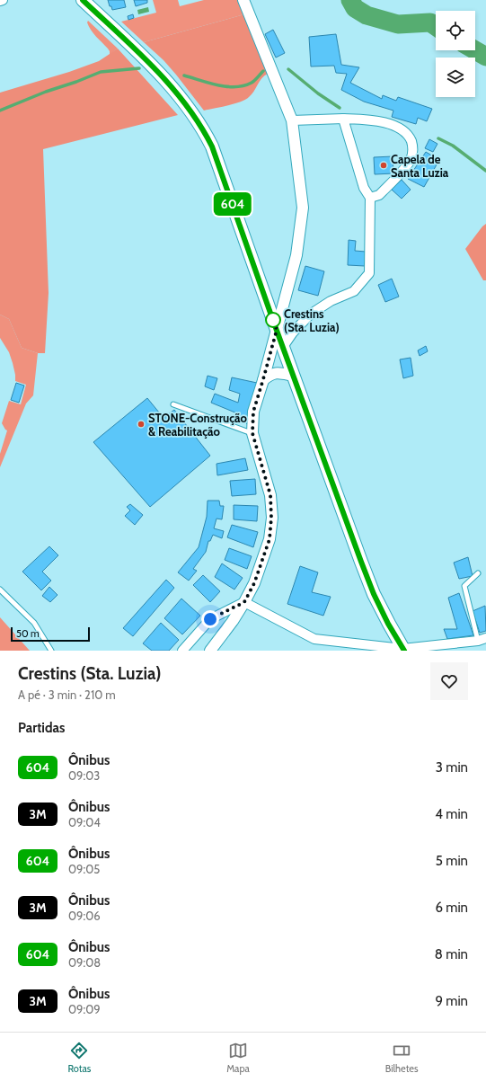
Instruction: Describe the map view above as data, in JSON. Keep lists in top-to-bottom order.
{
  "places": ["Capela de Santa Luzia", "Crestins (Sta. Luzia)", "STONE-Construção & Reabilitação"],
  "lines": ["bus line 604"],
  "scale_bar": "50 m",
  "page": {
    "on_map": "604",
    "scale": "50 m",
    "heading": [
      ["Crestins (Sta. Luzia)", "A pé · 3 min · 210 m"],
      "Partidas"
    ],
    "list": [
      {
        "mark": "604",
        "name": "Ônibus",
        "note": "09:03",
        "value": "3 min"
      },
      {
        "mark": "3M",
        "name": "Ônibus",
        "note": "09:04",
        "value": "4 min"
      },
      {
        "mark": "604",
        "name": "Ônibus",
        "note": "09:05",
        "value": "5 min"
      },
      {
        "mark": "3M",
        "name": "Ônibus",
        "note": "09:06",
        "value": "6 min"
      },
      {
        "mark": "604",
        "name": "Ônibus",
        "note": "09:08",
        "value": "8 min"
      },
      {
        "mark": "3M",
        "name": "Ônibus",
        "note": "09:09",
        "value": "9 min"
      }
    ],
    "tabs": ["Rotas", "Mapa", "Bilhetes"]
  }
}
